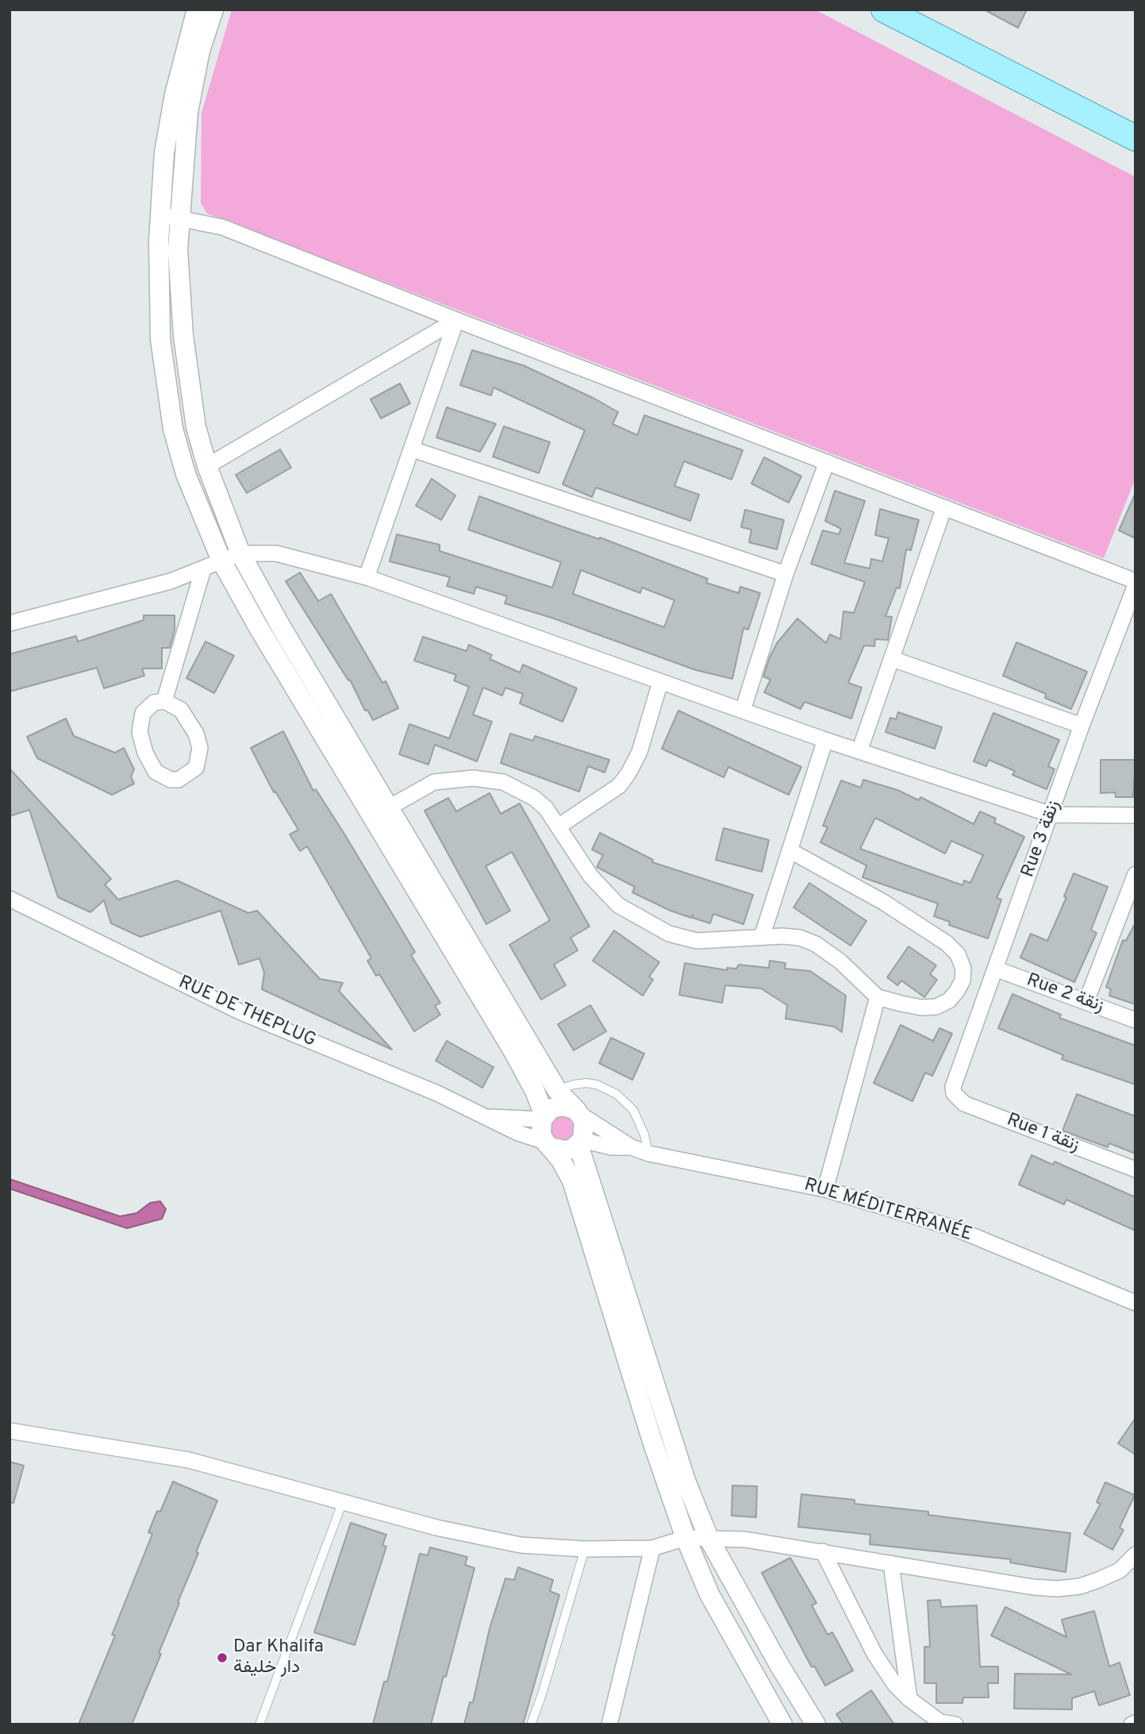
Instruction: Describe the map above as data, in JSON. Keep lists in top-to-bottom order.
{
  "streets": {
    "street": [
      "Rue 3 زنقة",
      "Rue 2 زنقة",
      "RUE DE THEPLUG",
      "Rue 1 زنقة",
      "RUE MÉDITERRANÉE"
    ]
  },
  "crossings": [
    ["Rue 3 زنقة", "Rue 2 زنقة"],
    ["Rue 3 زنقة", "Rue 1 زنقة"]
  ],
  "places": ["Dar Khalifa دار خليفة"]
}
